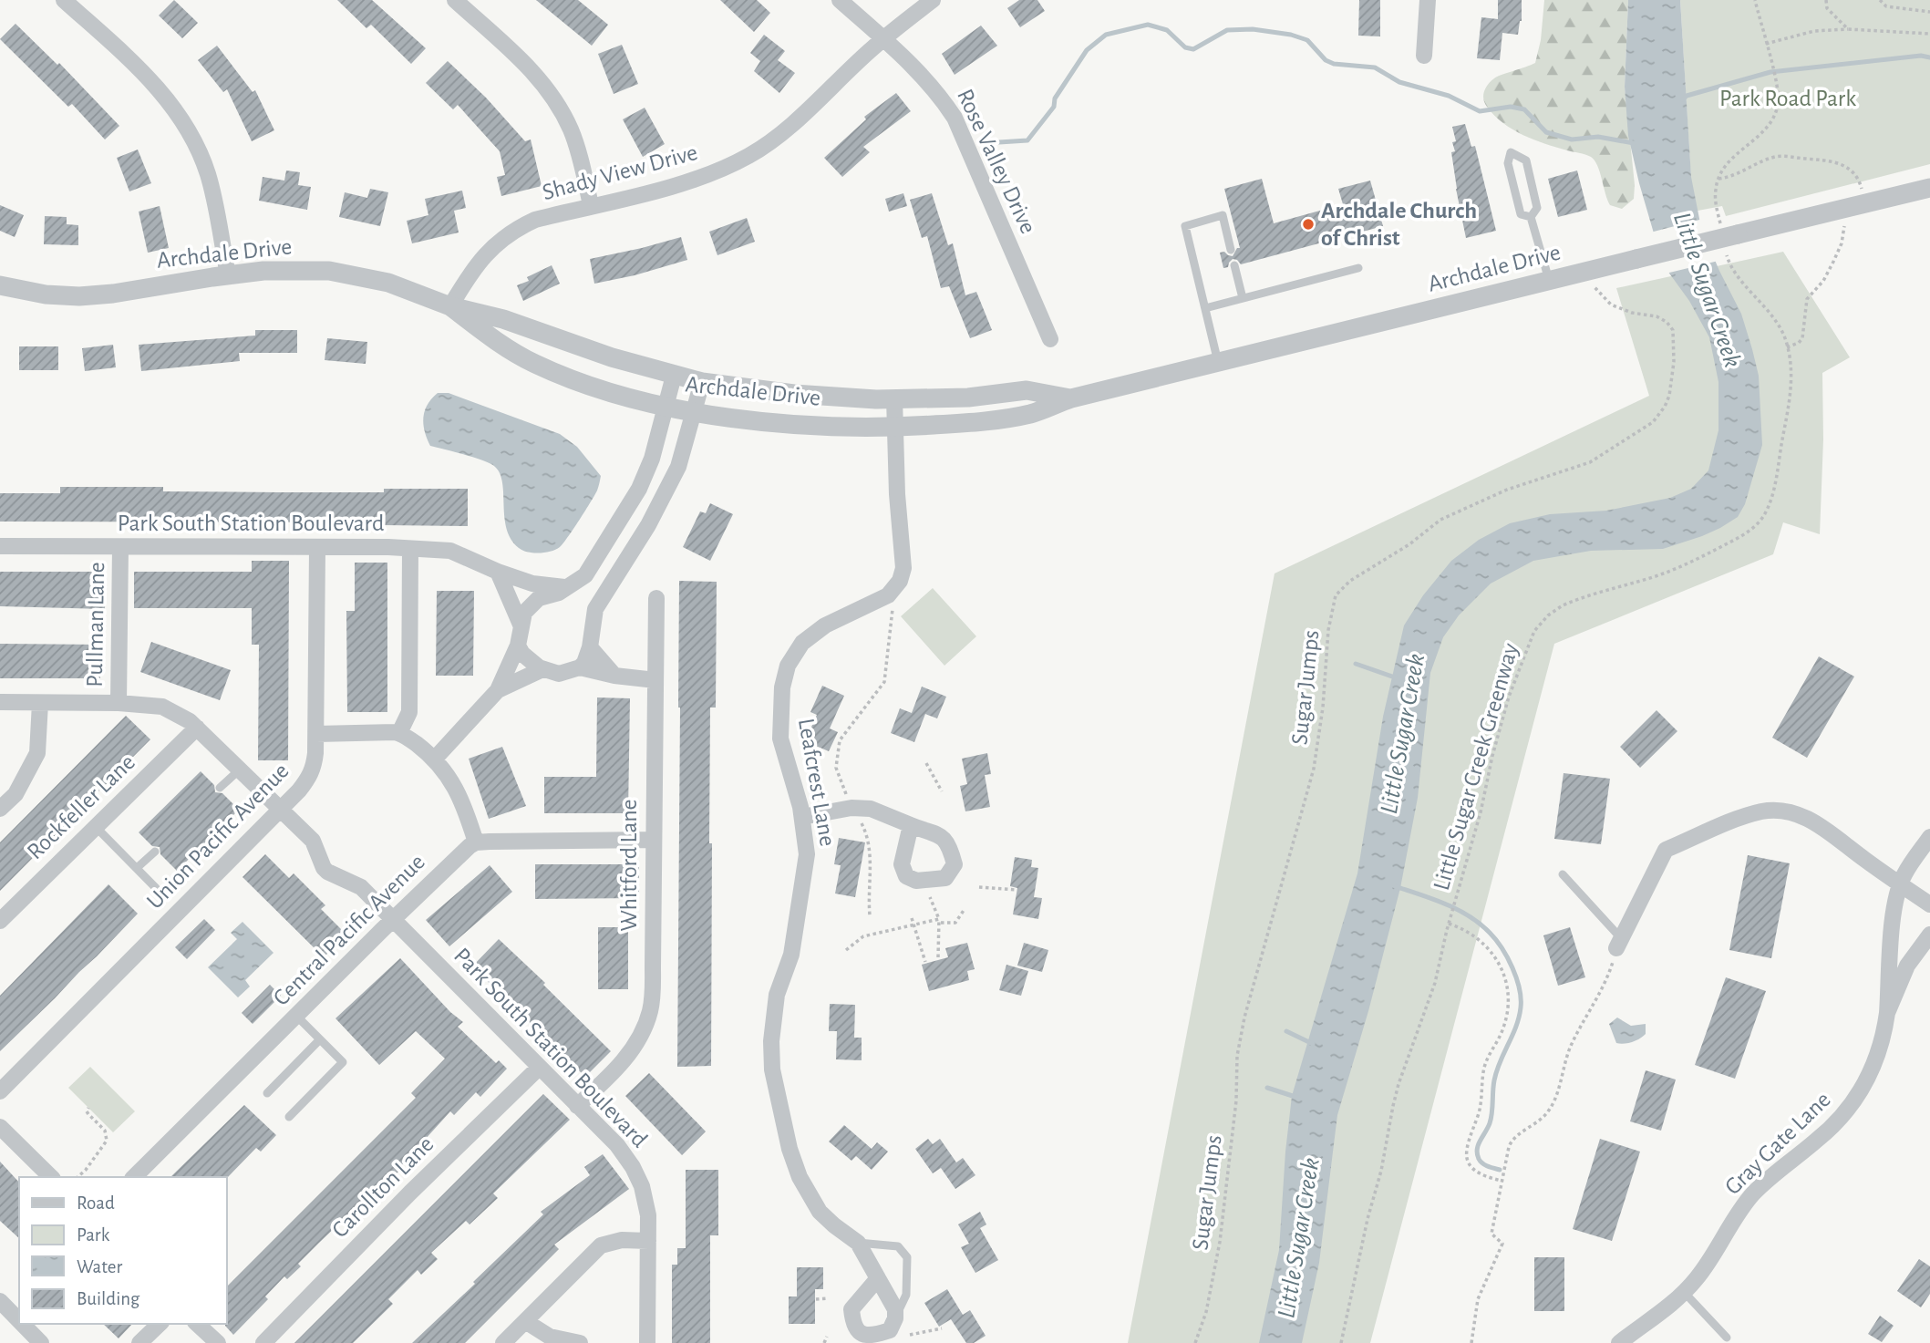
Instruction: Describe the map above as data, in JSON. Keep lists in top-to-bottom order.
{
  "streets": {
    "street": [
      "Rose Valley Drive",
      "Shady View Drive",
      "Archdale Drive",
      "Park South Station Boulevard",
      "Pullman Lane",
      "Leafcrest Lane",
      "Rockfeller Lane",
      "Union Pacific Avenue",
      "Whitford Lane",
      "Central Pacific Avenue",
      "Gray Gate Lane",
      "Carollton Lane"
    ],
    "path": ["Sugar Jumps", "Little Sugar Creek Greenway"]
  },
  "crossings": [
    ["Rose Valley Drive", "Shady View Drive"],
    ["Shady View Drive", "Archdale Drive"],
    ["Archdale Drive", "Sugar Jumps"],
    ["Archdale Drive", "Little Sugar Creek Greenway"],
    ["Archdale Drive", "Leafcrest Lane"],
    ["Park South Station Boulevard", "Pullman Lane"],
    ["Park South Station Boulevard", "Union Pacific Avenue"],
    ["Park South Station Boulevard", "Whitford Lane"],
    ["Park South Station Boulevard", "Central Pacific Avenue"],
    ["Park South Station Boulevard", "Carollton Lane"]
  ],
  "water": ["Little Sugar Creek"],
  "parks": ["Park Road Park"],
  "places": ["Archdale Church of Christ"],
  "legend": [
    "Road",
    "Park",
    "Water",
    "Building"
  ]
}
